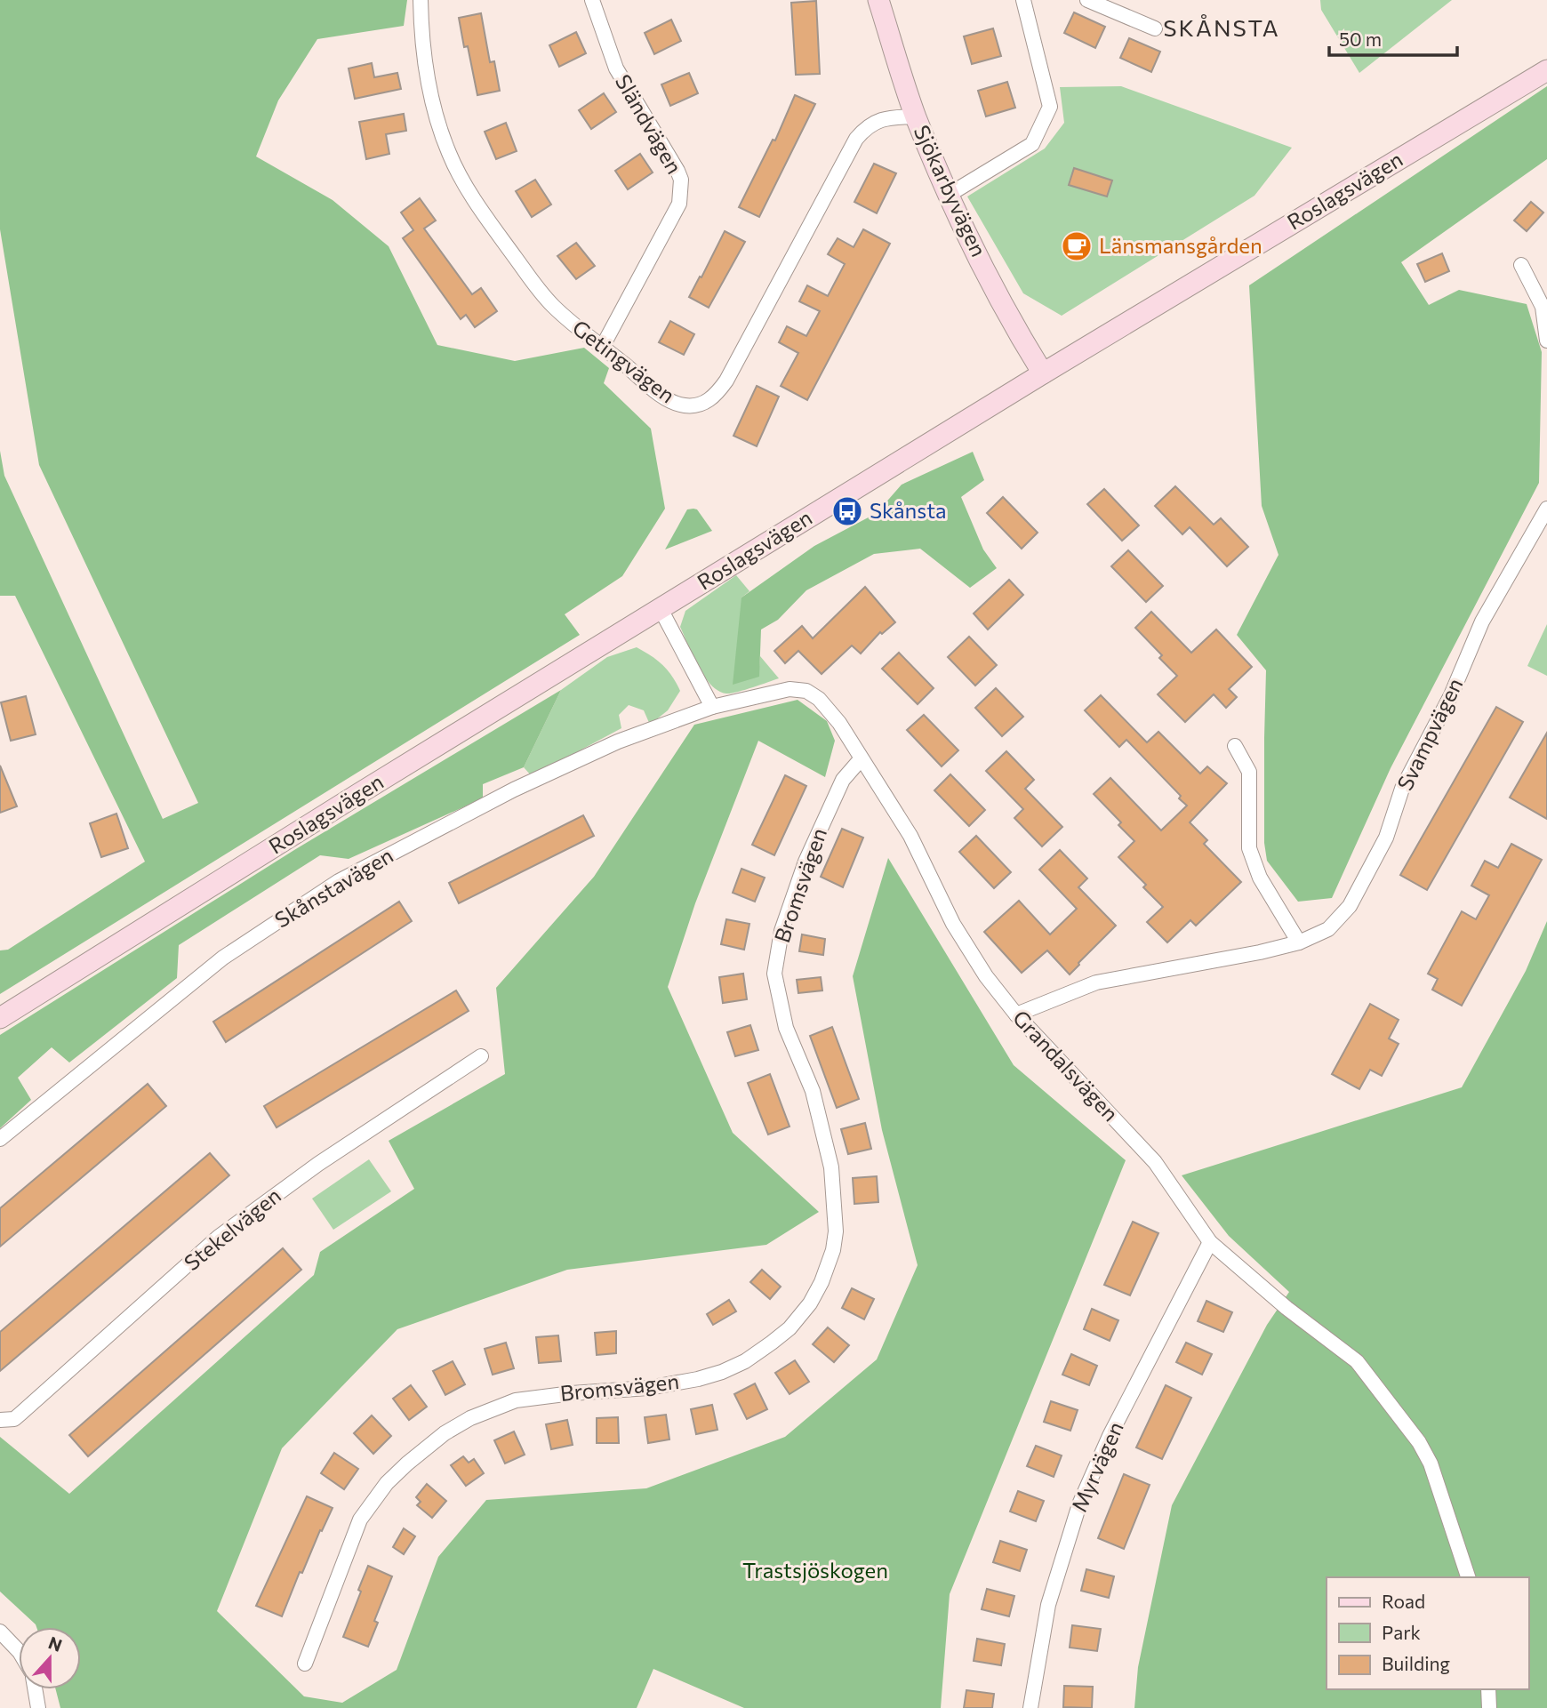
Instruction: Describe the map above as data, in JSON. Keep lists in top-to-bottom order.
{
  "streets": {
    "main road": ["Sjökarbyvägen", "Roslagsvägen"],
    "street": [
      "Sländvägen",
      "Getingvägen",
      "Svampvägen",
      "Bromsvägen",
      "Skånstavägen",
      "Grandalsvägen",
      "Stekelvägen",
      "Myrvägen"
    ]
  },
  "crossings": [
    ["Sländvägen", "Getingvägen"],
    ["Sjökarbyvägen", "Roslagsvägen"],
    ["Sjökarbyvägen", "Getingvägen"],
    ["Svampvägen", "Grandalsvägen"],
    ["Bromsvägen", "Grandalsvägen"],
    ["Skånstavägen", "Grandalsvägen"],
    ["Grandalsvägen", "Myrvägen"]
  ],
  "districts": ["SKÅNSTA"],
  "parks": ["Trastsjöskogen"],
  "places": {
    "cafe": ["Länsmansgården"],
    "bus stop": ["Skånsta"]
  },
  "legend": ["Road", "Park", "Building"],
  "scale_bar": "50 m",
  "north": "top"
}
